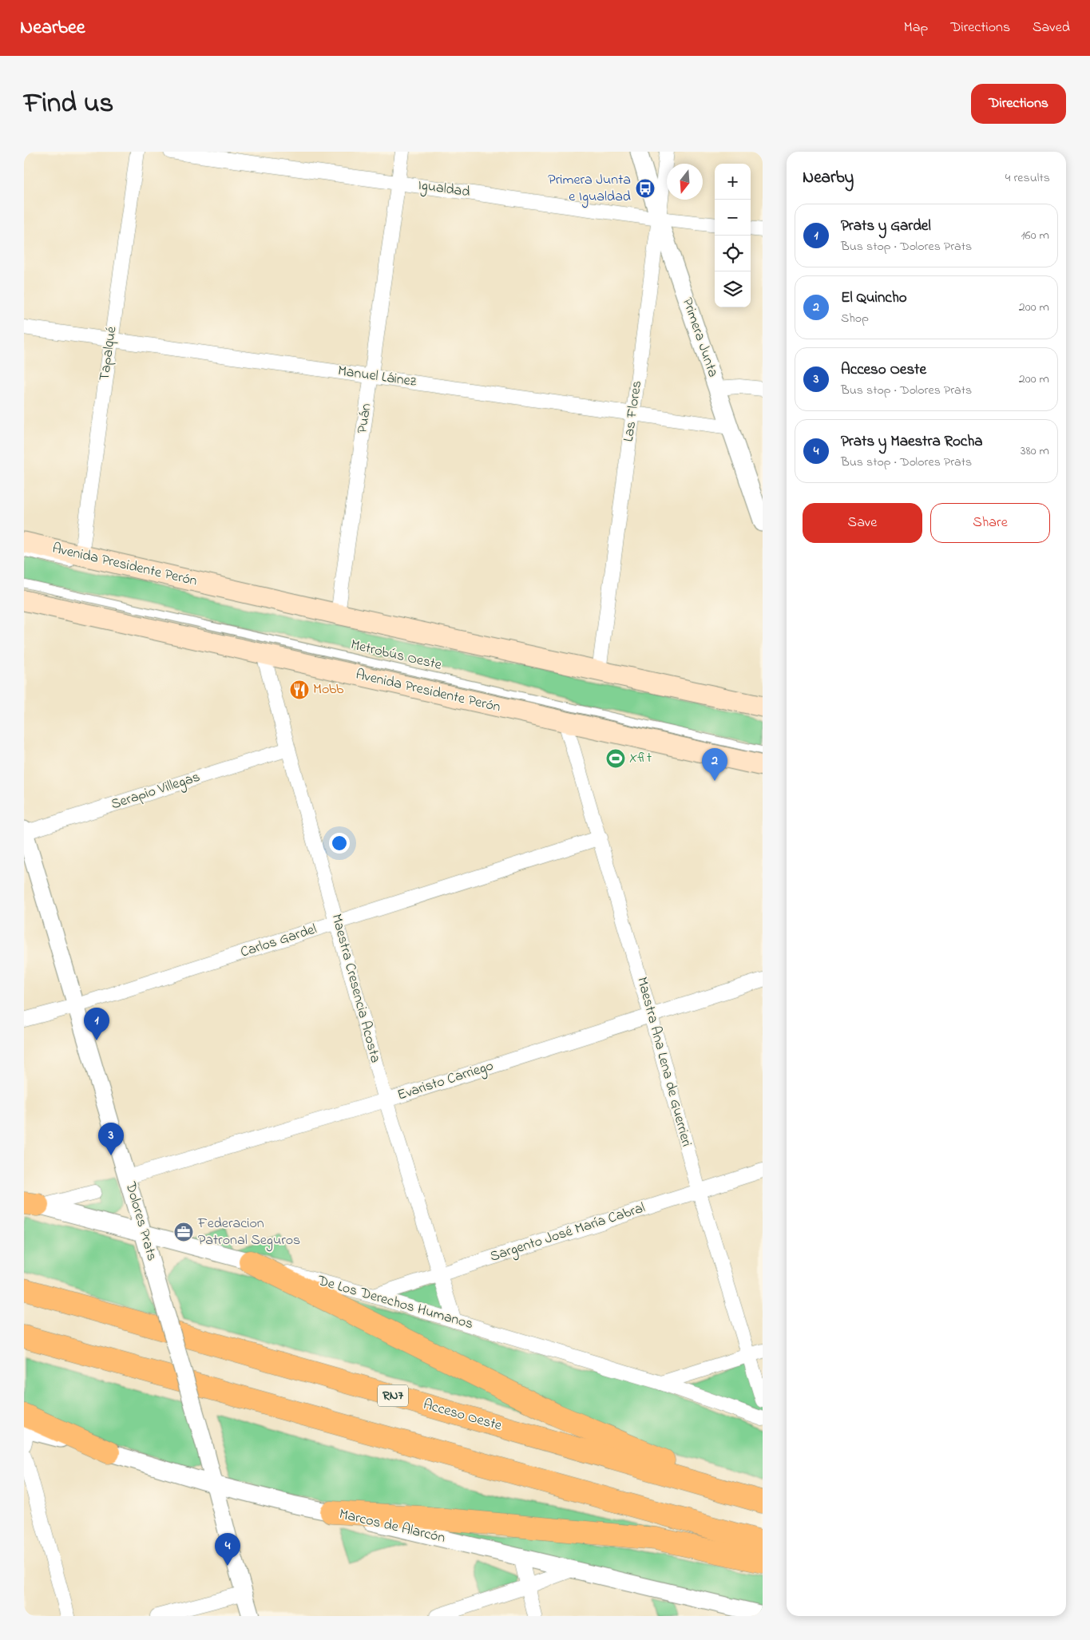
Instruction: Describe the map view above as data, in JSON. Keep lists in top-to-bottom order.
{
  "streets": {
    "highway": ["RN7", "Acceso Oeste"],
    "main road": ["Avenida Presidente Perón"],
    "street": [
      "Igualdad",
      "Primera Junta",
      "Tapalqué",
      "Manuel Láinez",
      "Las Flores",
      "Puán",
      "Serapio Villegas",
      "Carlos Gardel",
      "Maestra Cresencia Acosta",
      "Maestra Ana Lena de Guerrieri",
      "Evaristo Carriego",
      "Dolores Prats",
      "Sargento José María Cabral",
      "De Los Derechos Humanos",
      "Marcos de Alarcón"
    ],
    "lane": ["Metrobús Oeste"]
  },
  "crossings": [
    ["Igualdad", "Primera Junta"],
    ["Igualdad", "Las Flores"],
    ["Igualdad", "Puán"],
    ["Primera Junta", "Manuel Láinez"],
    ["Primera Junta", "Las Flores"],
    ["Tapalqué", "Manuel Láinez"],
    ["Tapalqué", "Avenida Presidente Perón"],
    ["Manuel Láinez", "Las Flores"],
    ["Manuel Láinez", "Puán"],
    ["Las Flores", "Avenida Presidente Perón"],
    ["Puán", "Avenida Presidente Perón"],
    ["Avenida Presidente Perón", "Maestra Cresencia Acosta"],
    ["Avenida Presidente Perón", "Maestra Ana Lena de Guerrieri"],
    ["Serapio Villegas", "Maestra Cresencia Acosta"],
    ["Serapio Villegas", "Dolores Prats"],
    ["Carlos Gardel", "Maestra Cresencia Acosta"],
    ["Carlos Gardel", "Maestra Ana Lena de Guerrieri"],
    ["Carlos Gardel", "Dolores Prats"],
    ["Maestra Cresencia Acosta", "Evaristo Carriego"],
    ["Maestra Cresencia Acosta", "Sargento José María Cabral"],
    ["Maestra Cresencia Acosta", "De Los Derechos Humanos"],
    ["Maestra Ana Lena de Guerrieri", "Evaristo Carriego"],
    ["Maestra Ana Lena de Guerrieri", "Sargento José María Cabral"],
    ["Evaristo Carriego", "Dolores Prats"],
    ["Dolores Prats", "De Los Derechos Humanos"],
    ["Dolores Prats", "Marcos de Alarcón"],
    ["Sargento José María Cabral", "De Los Derechos Humanos"]
  ],
  "places": {
    "bus stop": ["Primera Junta e Igualdad"],
    "restaurant": ["Mobb"],
    "sports": ["Xfit"],
    "office": ["Federacion Patronal Seguros"]
  },
  "north": "bottom",
  "page": {
    "header": "Nearbee",
    "nav": ["Map", "Directions", "Saved"],
    "title": "Find us",
    "buttons": [
      "Directions",
      ["Save", "Share"]
    ],
    "heading": ["Nearby", "4 results"],
    "map_buttons": ["+", "−"],
    "list": [
      {
        "mark": "1",
        "name": "Prats y Gardel",
        "note": "Bus stop · Dolores Prats",
        "value": "160 m"
      },
      {
        "mark": "2",
        "name": "El Quincho",
        "note": "Shop",
        "value": "200 m"
      },
      {
        "mark": "3",
        "name": "Acceso Oeste",
        "note": "Bus stop · Dolores Prats",
        "value": "200 m"
      },
      {
        "mark": "4",
        "name": "Prats y Maestra Rocha",
        "note": "Bus stop · Dolores Prats",
        "value": "380 m"
      }
    ],
    "pins": [
      "2",
      "1",
      "3",
      "4"
    ]
  }
}
